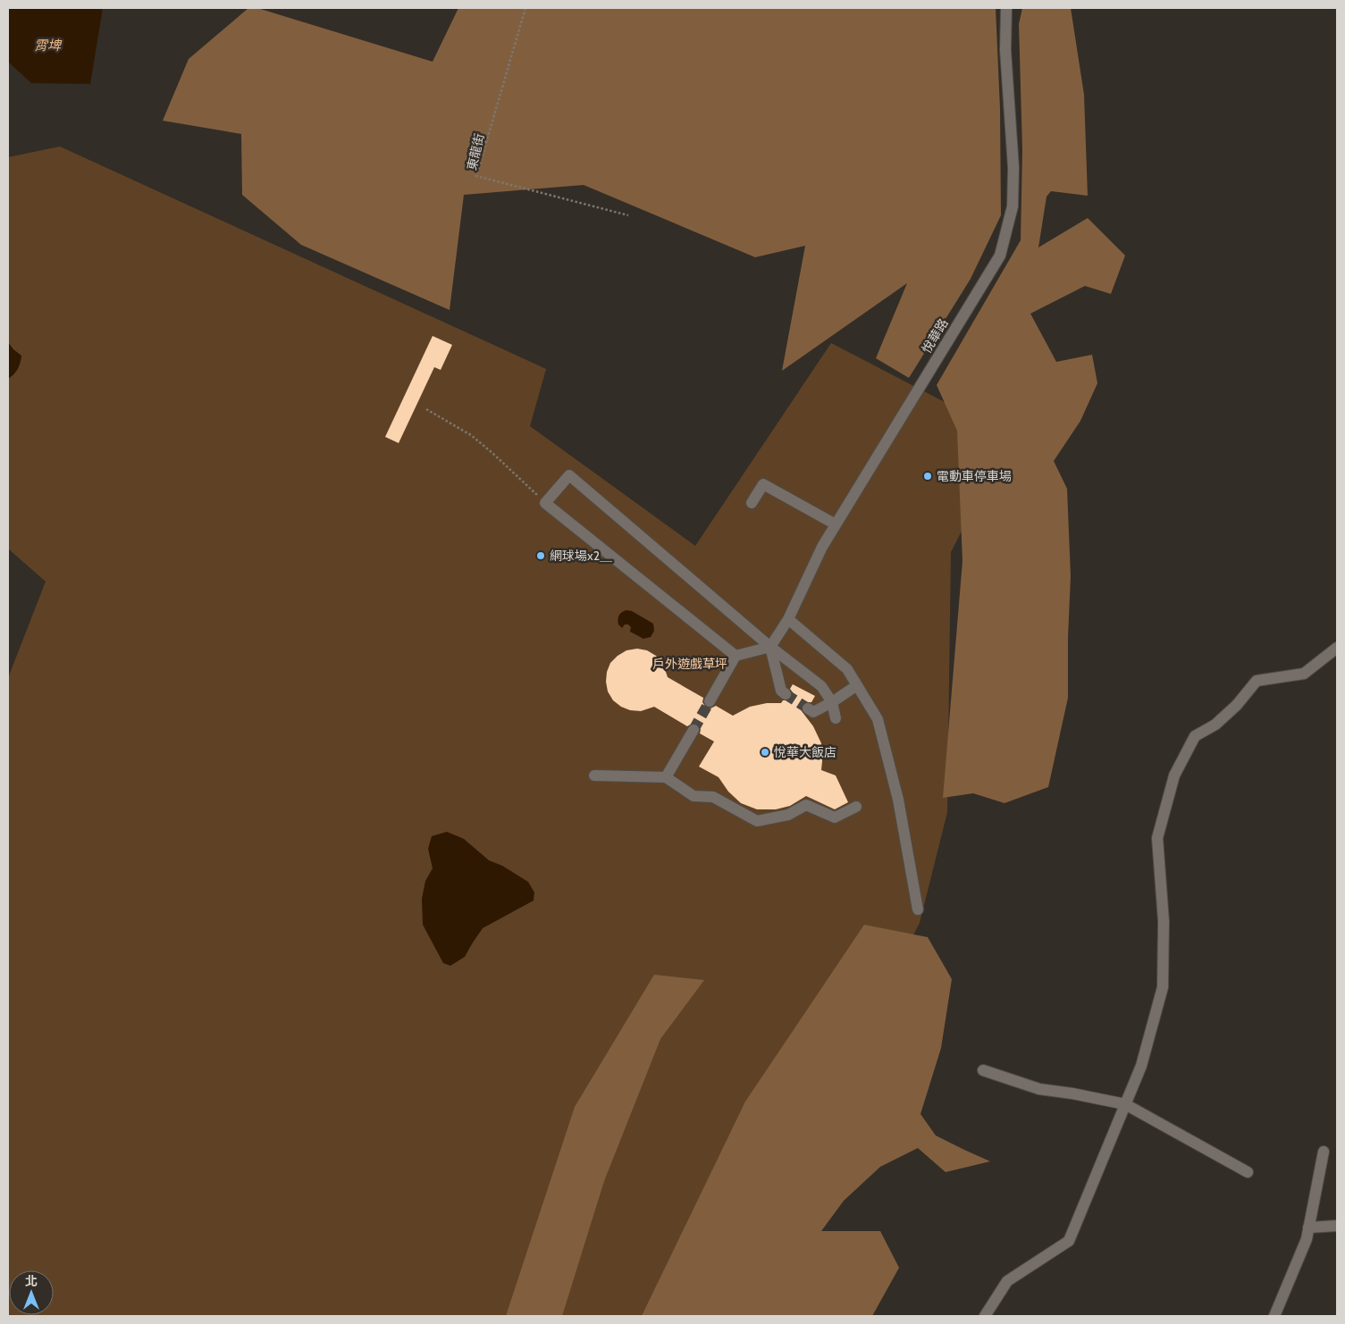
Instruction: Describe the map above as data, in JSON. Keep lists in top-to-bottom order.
{
  "streets": {
    "street": ["悅華路"],
    "path": ["東龍街"]
  },
  "water": ["霄埤"],
  "parks": ["戶外遊戲草坪"],
  "places": ["電動車停車場", "網球場x2＿", "悅華大飯店"],
  "north": "top"
}
